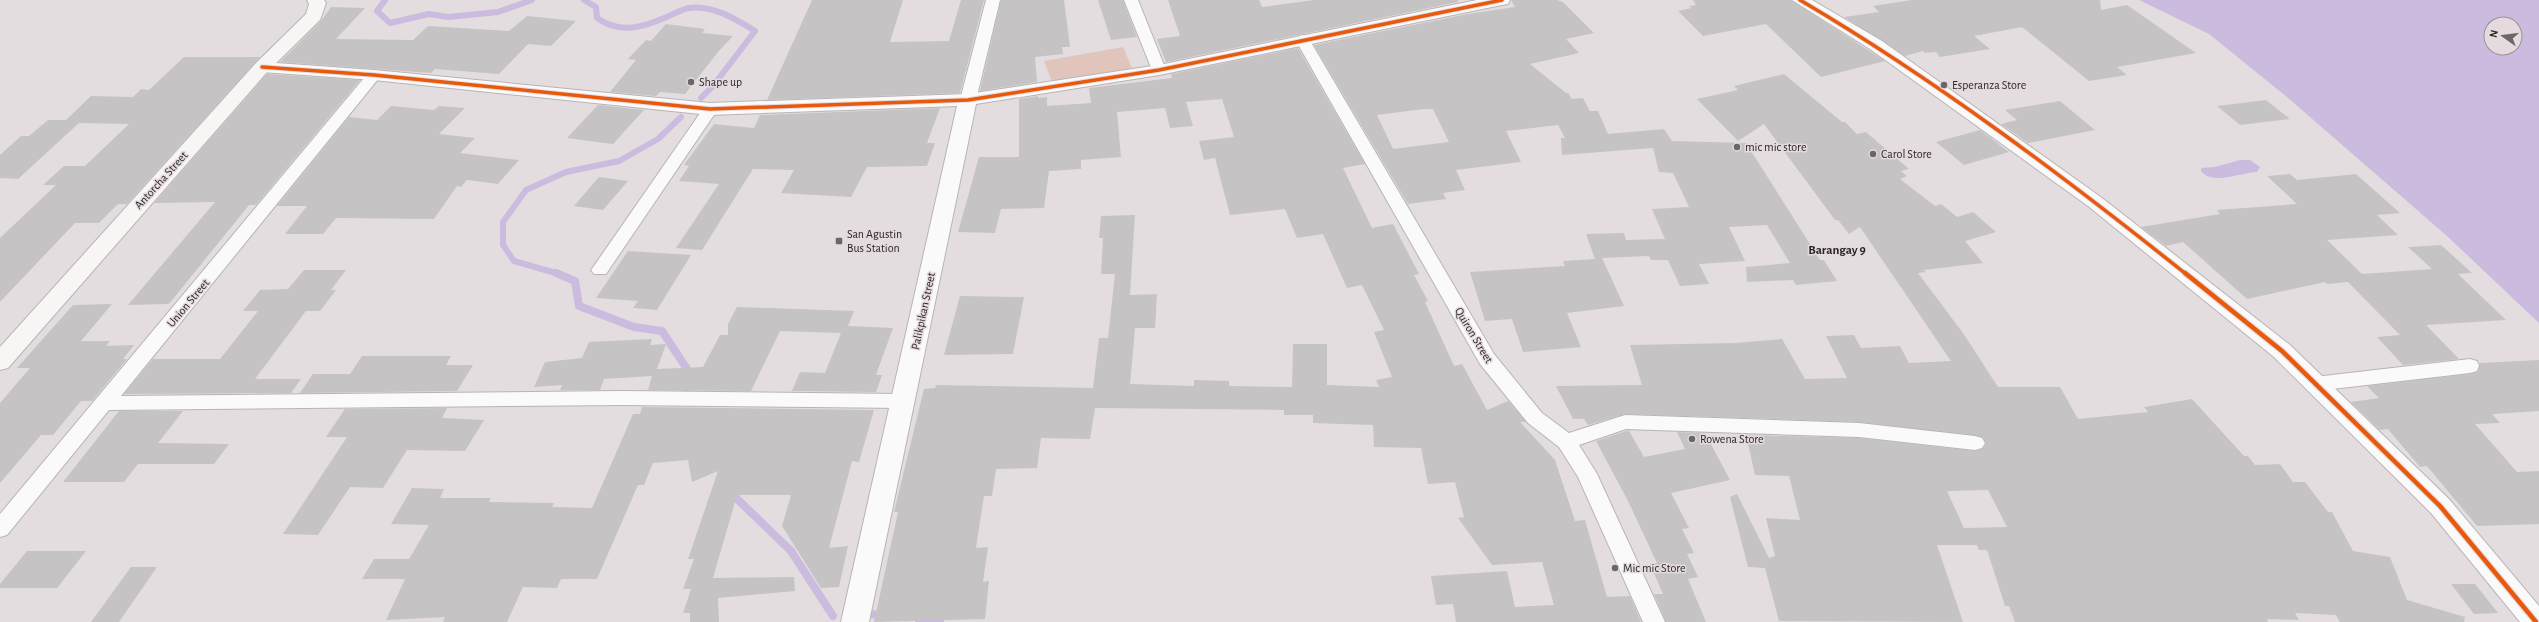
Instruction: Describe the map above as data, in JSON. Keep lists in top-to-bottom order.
{
  "streets": {
    "main road": ["Antorcha Street"],
    "street": ["Union Street", "Palikpikan Street", "Quiron Street"]
  },
  "districts": ["Barangay 9"],
  "places": {
    "other": [
      "Shape up",
      "Esperanza Store",
      "mic mic store",
      "Carol Store",
      "Rowena Store",
      "Mic mic Store"
    ],
    "transit": ["San Agustin Bus Station"]
  },
  "north": "left"
}
